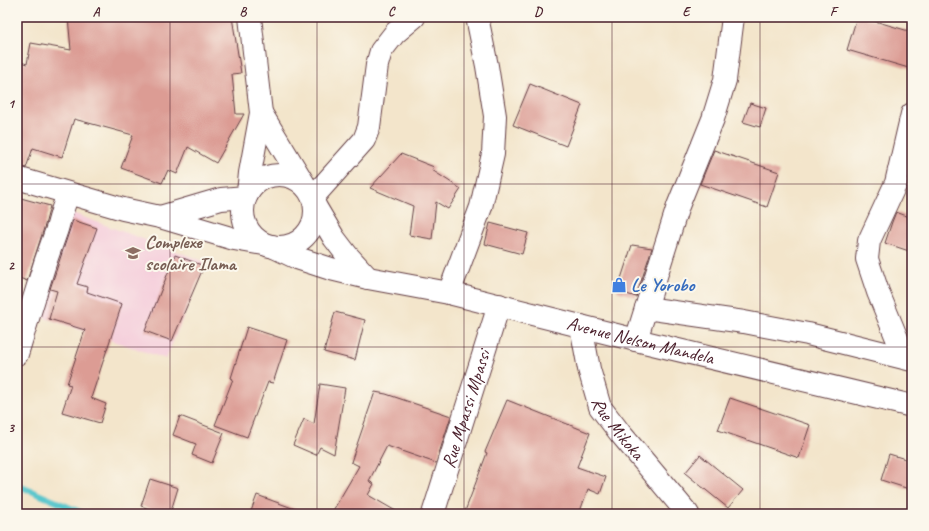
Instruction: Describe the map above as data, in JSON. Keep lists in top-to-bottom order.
{
  "streets": {
    "street": ["Avenue Nelson Mandela", "Rue Mpassi Mpassi", "Rue Mikoka"]
  },
  "crossings": [
    ["Avenue Nelson Mandela", "Rue Mpassi Mpassi"],
    ["Avenue Nelson Mandela", "Rue Mikoka"]
  ],
  "places": {
    "school or university": ["Complexe scolaire Ilama"],
    "shop": ["Le Yorobo"]
  },
  "grid": {
    "columns": [
      "A",
      "B",
      "C",
      "D",
      "E",
      "F"
    ],
    "rows": ["1", "2", "3"]
  }
}
